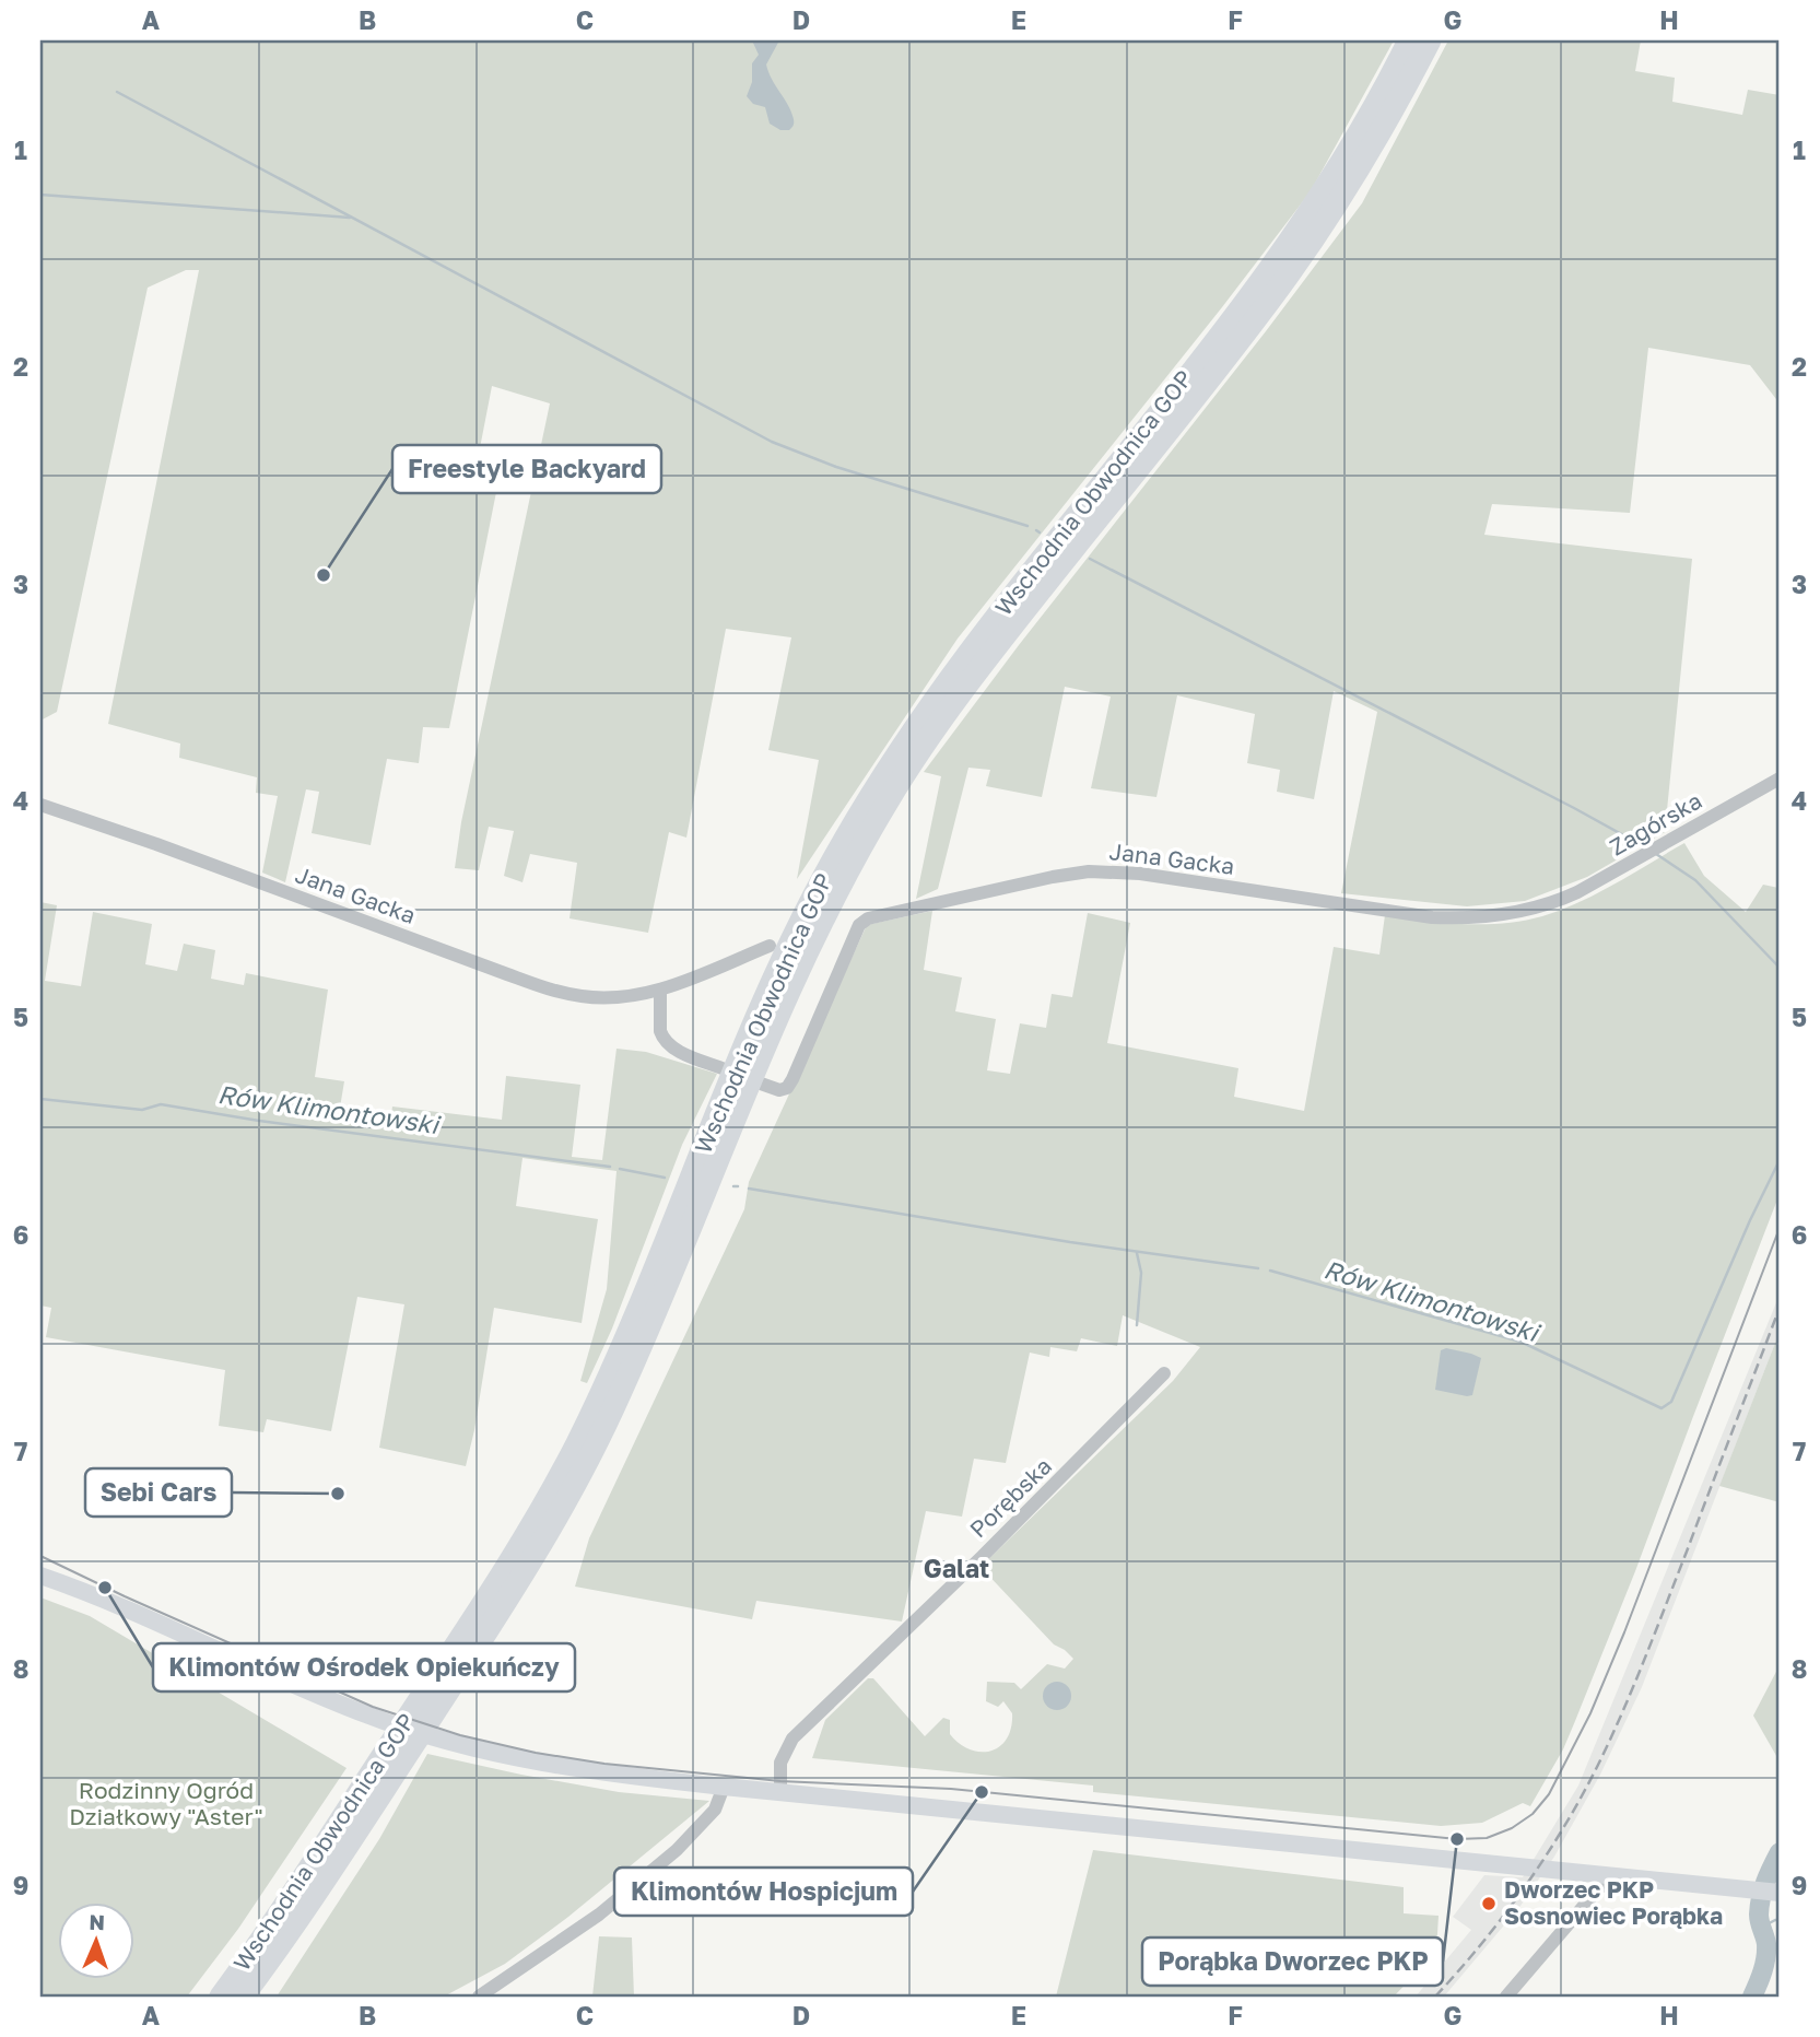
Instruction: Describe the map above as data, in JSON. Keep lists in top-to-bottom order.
{
  "streets": {
    "highway": ["Wschodnia Obwodnica GOP"],
    "street": ["Zagórska", "Jana Gacka", "Porębska"]
  },
  "crossings": [
    ["Zagórska", "Jana Gacka"]
  ],
  "districts": ["Galat"],
  "water": ["Rów Klimontowski"],
  "parks": ["Rodzinny Ogród Działkowy \"Aster\""],
  "places": [
    "Freestyle Backyard",
    "Sebi Cars",
    "Klimontów Ośrodek Opiekuńczy",
    "Klimontów Hospicjum",
    "Porąbka Dworzec PKP",
    "Dworzec PKP Sosnowiec Porąbka"
  ],
  "north": "top",
  "grid": {
    "columns": [
      "A",
      "B",
      "C",
      "D",
      "E",
      "F",
      "G",
      "H"
    ],
    "rows": [
      "1",
      "2",
      "3",
      "4",
      "5",
      "6",
      "7",
      "8",
      "9"
    ]
  }
}
